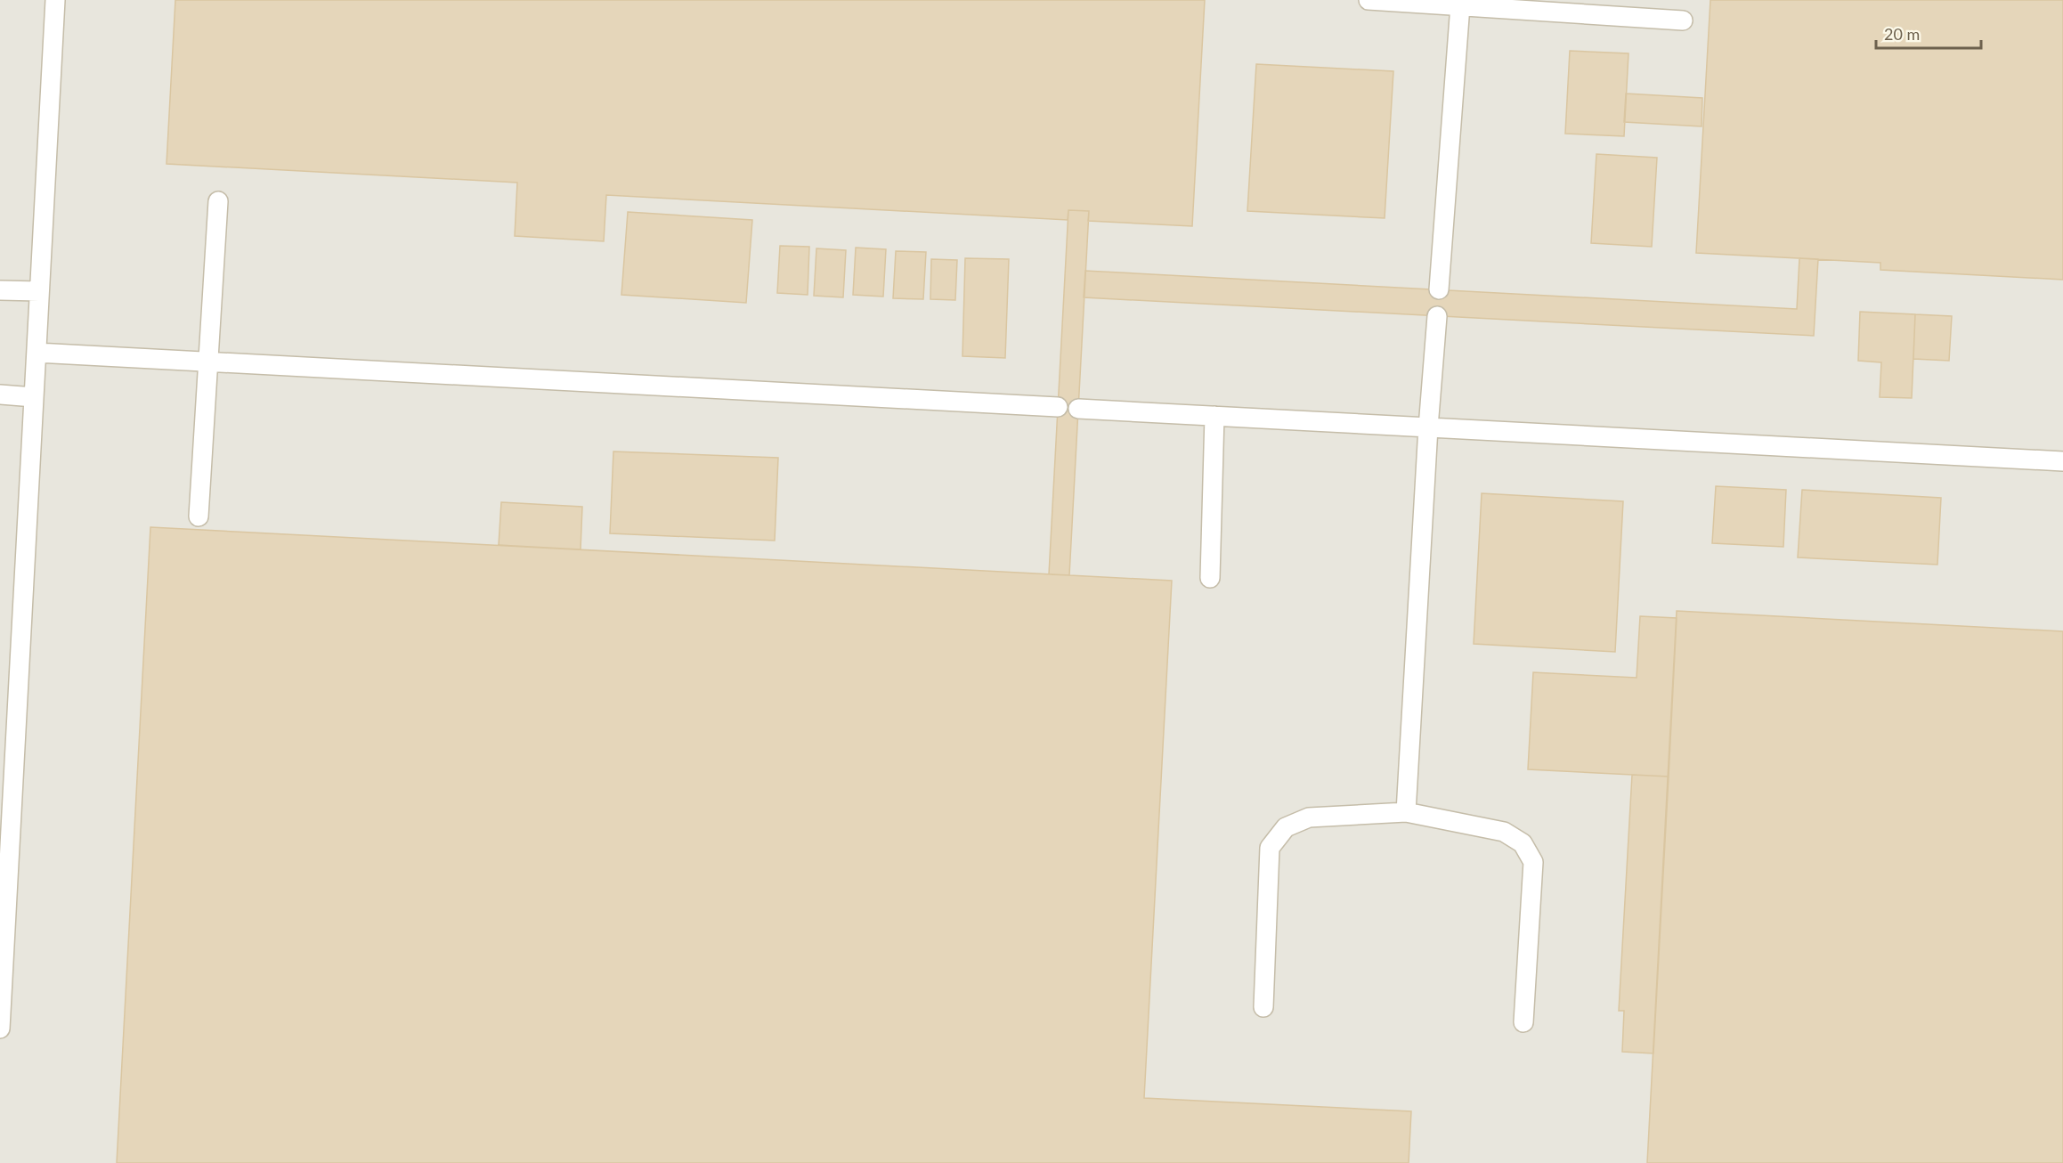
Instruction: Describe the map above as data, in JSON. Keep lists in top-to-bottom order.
{
  "scale_bar": "20 m"
}
